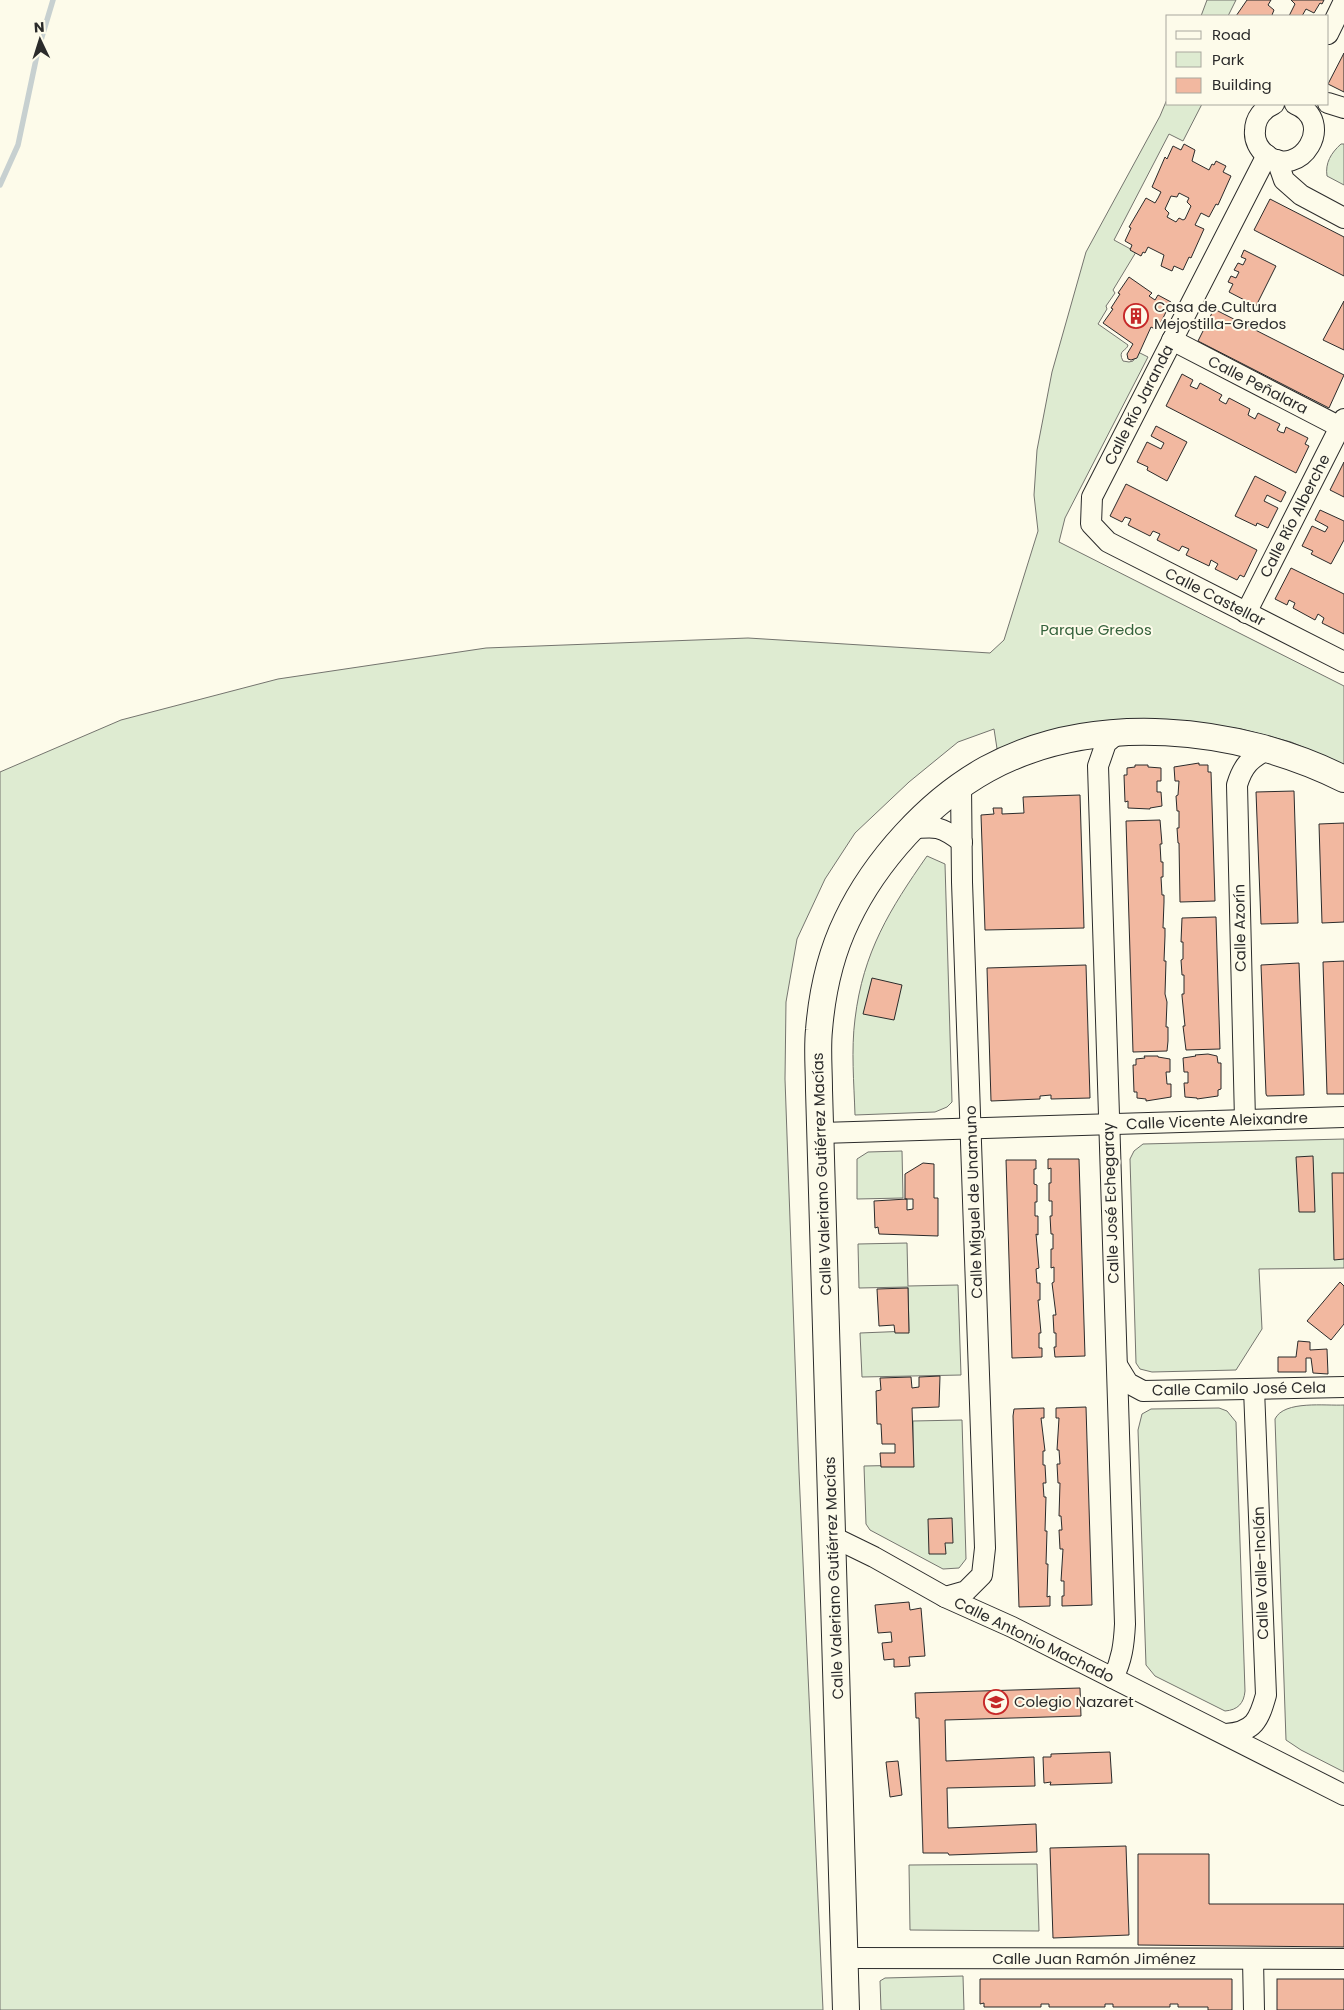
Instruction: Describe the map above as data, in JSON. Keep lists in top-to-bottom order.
{
  "streets": {
    "main road": ["Calle Valeriano Gutiérrez Macías"],
    "street": [
      "Calle Peñalara",
      "Calle Río Jaranda",
      "Calle Río Alberche",
      "Calle Castellar",
      "Calle Azorín",
      "Calle Vicente Aleixandre",
      "Calle Miguel de Unamuno",
      "Calle José Echegaray",
      "Calle Camilo José Cela",
      "Calle Valle-Inclán",
      "Calle Antonio Machado",
      "Calle Juan Ramón Jiménez"
    ]
  },
  "crossings": [
    ["Calle Peñalara", "Calle Río Jaranda"],
    ["Calle Peñalara", "Calle Río Alberche"],
    ["Calle Río Jaranda", "Calle Castellar"],
    ["Calle Río Alberche", "Calle Castellar"],
    ["Calle Azorín", "Calle Vicente Aleixandre"],
    ["Calle Azorín", "Calle Valeriano Gutiérrez Macías"],
    ["Calle Vicente Aleixandre", "Calle Valeriano Gutiérrez Macías"],
    ["Calle Vicente Aleixandre", "Calle Miguel de Unamuno"],
    ["Calle Vicente Aleixandre", "Calle José Echegaray"],
    ["Calle Valeriano Gutiérrez Macías", "Calle Miguel de Unamuno"],
    ["Calle Valeriano Gutiérrez Macías", "Calle José Echegaray"],
    ["Calle Valeriano Gutiérrez Macías", "Calle Antonio Machado"],
    ["Calle Valeriano Gutiérrez Macías", "Calle Juan Ramón Jiménez"],
    ["Calle Miguel de Unamuno", "Calle Antonio Machado"],
    ["Calle José Echegaray", "Calle Camilo José Cela"],
    ["Calle José Echegaray", "Calle Antonio Machado"],
    ["Calle Camilo José Cela", "Calle Valle-Inclán"],
    ["Calle Valle-Inclán", "Calle Antonio Machado"]
  ],
  "parks": ["Parque Gredos"],
  "places": {
    "building": ["Casa de Cultura Mejostilla-Gredos"],
    "school or university": ["Colegio Nazaret"]
  },
  "legend": ["Road", "Park", "Building"],
  "north": "top"
}
